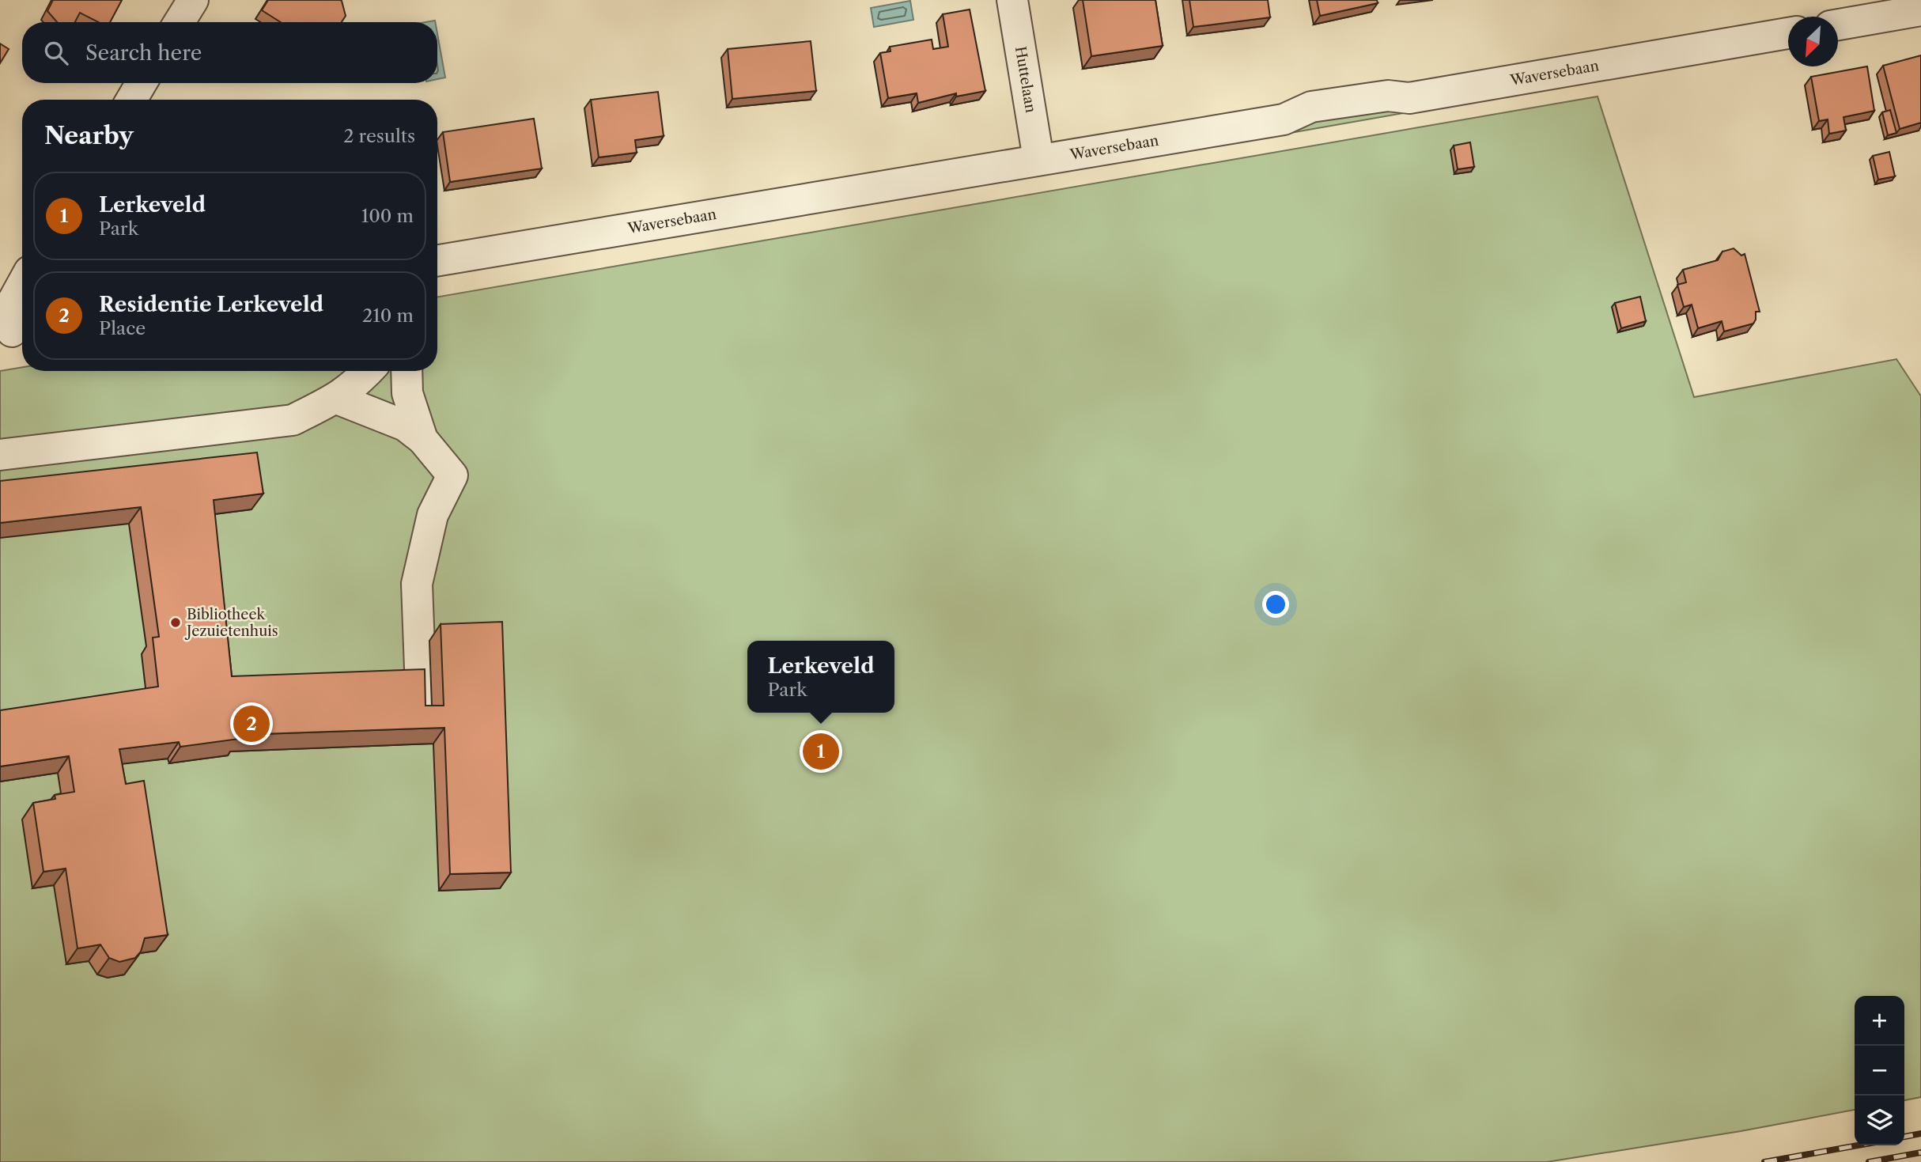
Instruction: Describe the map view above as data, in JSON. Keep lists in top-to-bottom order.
{
  "streets": {
    "street": ["Waversebaan", "Huttelaan"]
  },
  "crossings": [
    ["Waversebaan", "Huttelaan"]
  ],
  "places": ["Bibliotheek Jezuietenhuis"],
  "north": "bottom left",
  "page": {
    "search": "Search here",
    "heading": ["Nearby", "2 results"],
    "list": [
      {
        "mark": "1",
        "name": "Lerkeveld",
        "note": "Park",
        "value": "100 m"
      },
      {
        "mark": "2",
        "name": "Residentie Lerkeveld",
        "note": "Place",
        "value": "210 m"
      }
    ],
    "popup": ["Lerkeveld", "Park"],
    "pins": ["2", "1"],
    "map_buttons": ["+", "−"]
  }
}
